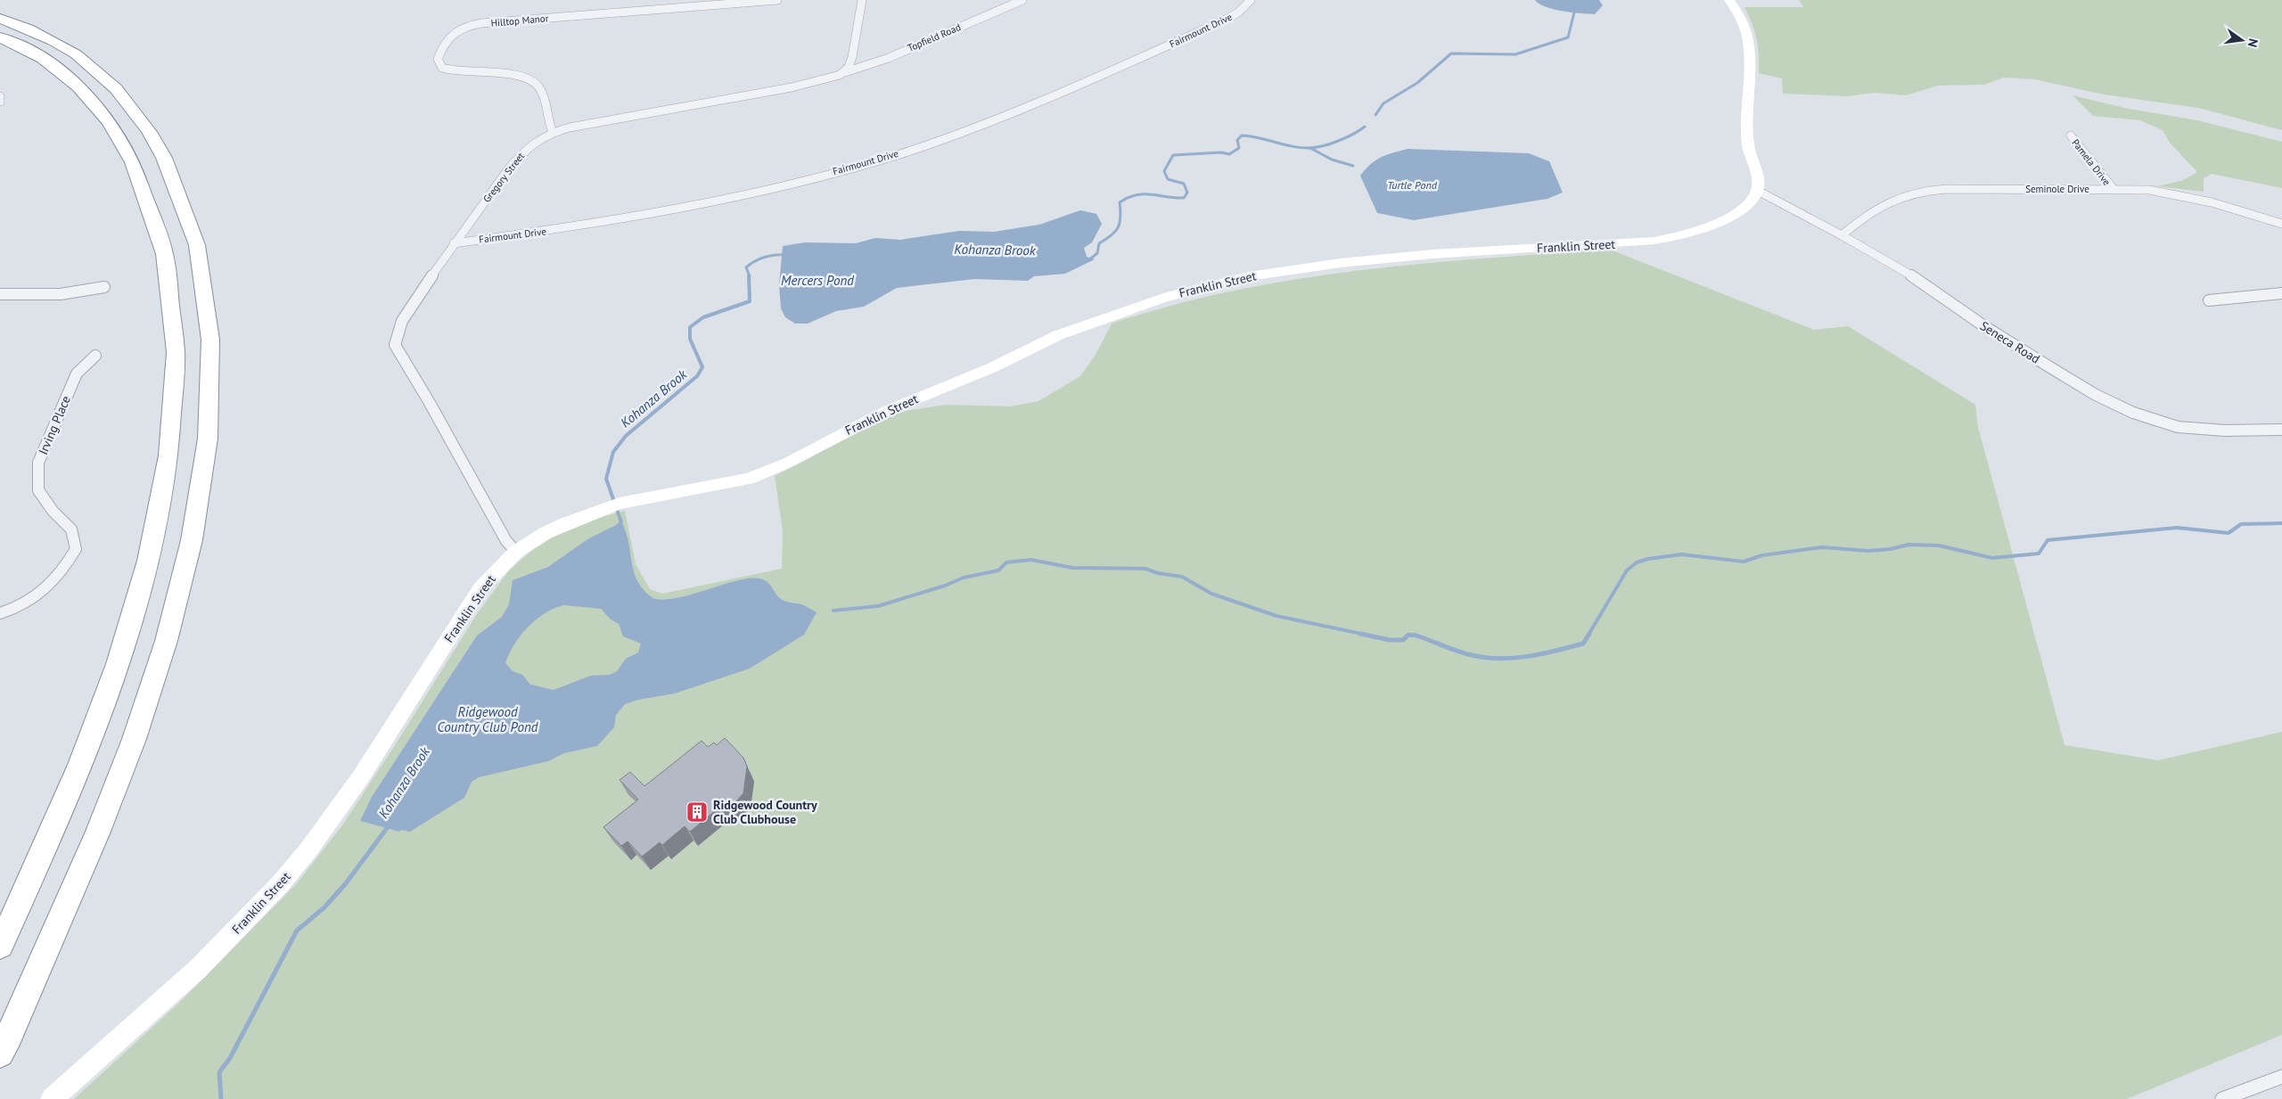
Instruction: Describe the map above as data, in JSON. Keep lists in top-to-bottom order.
{
  "streets": {
    "main road": ["Franklin Street"],
    "street": [
      "Hilltop Manor",
      "Fairmount Drive",
      "Topfield Road",
      "Pamela Drive",
      "Gregory Street",
      "Seminole Drive",
      "Seneca Road",
      "Irving Place"
    ]
  },
  "crossings": [
    ["Hilltop Manor", "Gregory Street"],
    ["Fairmount Drive", "Gregory Street"],
    ["Topfield Road", "Gregory Street"],
    ["Pamela Drive", "Seminole Drive"],
    ["Gregory Street", "Franklin Street"],
    ["Seminole Drive", "Seneca Road"],
    ["Franklin Street", "Seneca Road"]
  ],
  "water": [
    "Turtle Pond",
    "Kohanza Brook",
    "Mercers Pond",
    "Ridgewood Country Club Pond"
  ],
  "places": {
    "building": ["Ridgewood Country Club Clubhouse"]
  },
  "north": "right"
}
